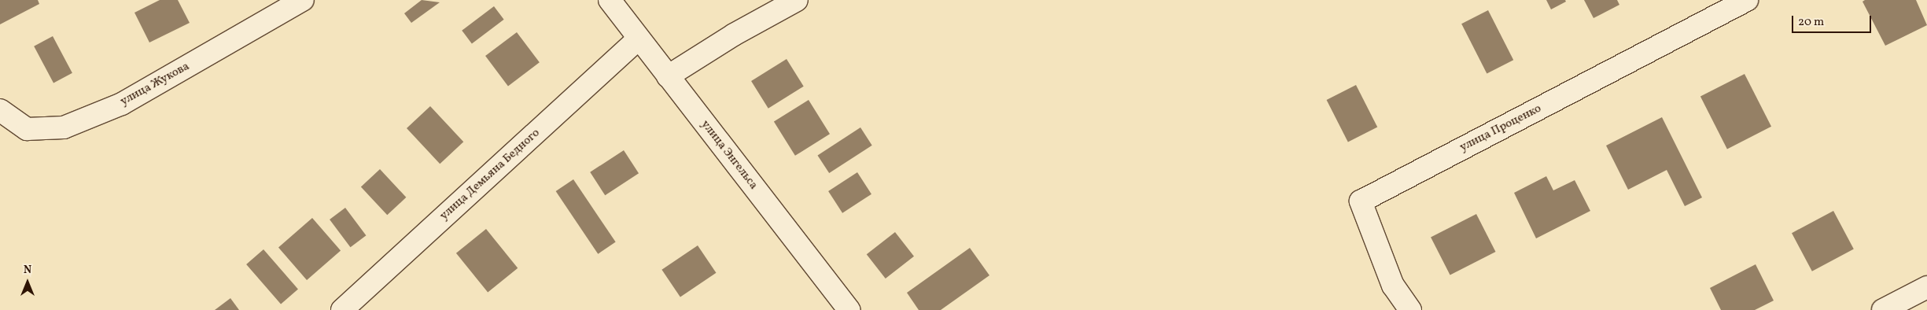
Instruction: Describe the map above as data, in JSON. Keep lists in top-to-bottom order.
{
  "streets": {
    "street": [
      "улица Жукова",
      "улица Проценко",
      "улица Энгельса",
      "улица Демьяна Бедного"
    ]
  },
  "crossings": [
    ["улица Энгельса", "улица Демьяна Бедного"]
  ],
  "scale_bar": "20 m",
  "north": "top"
}
